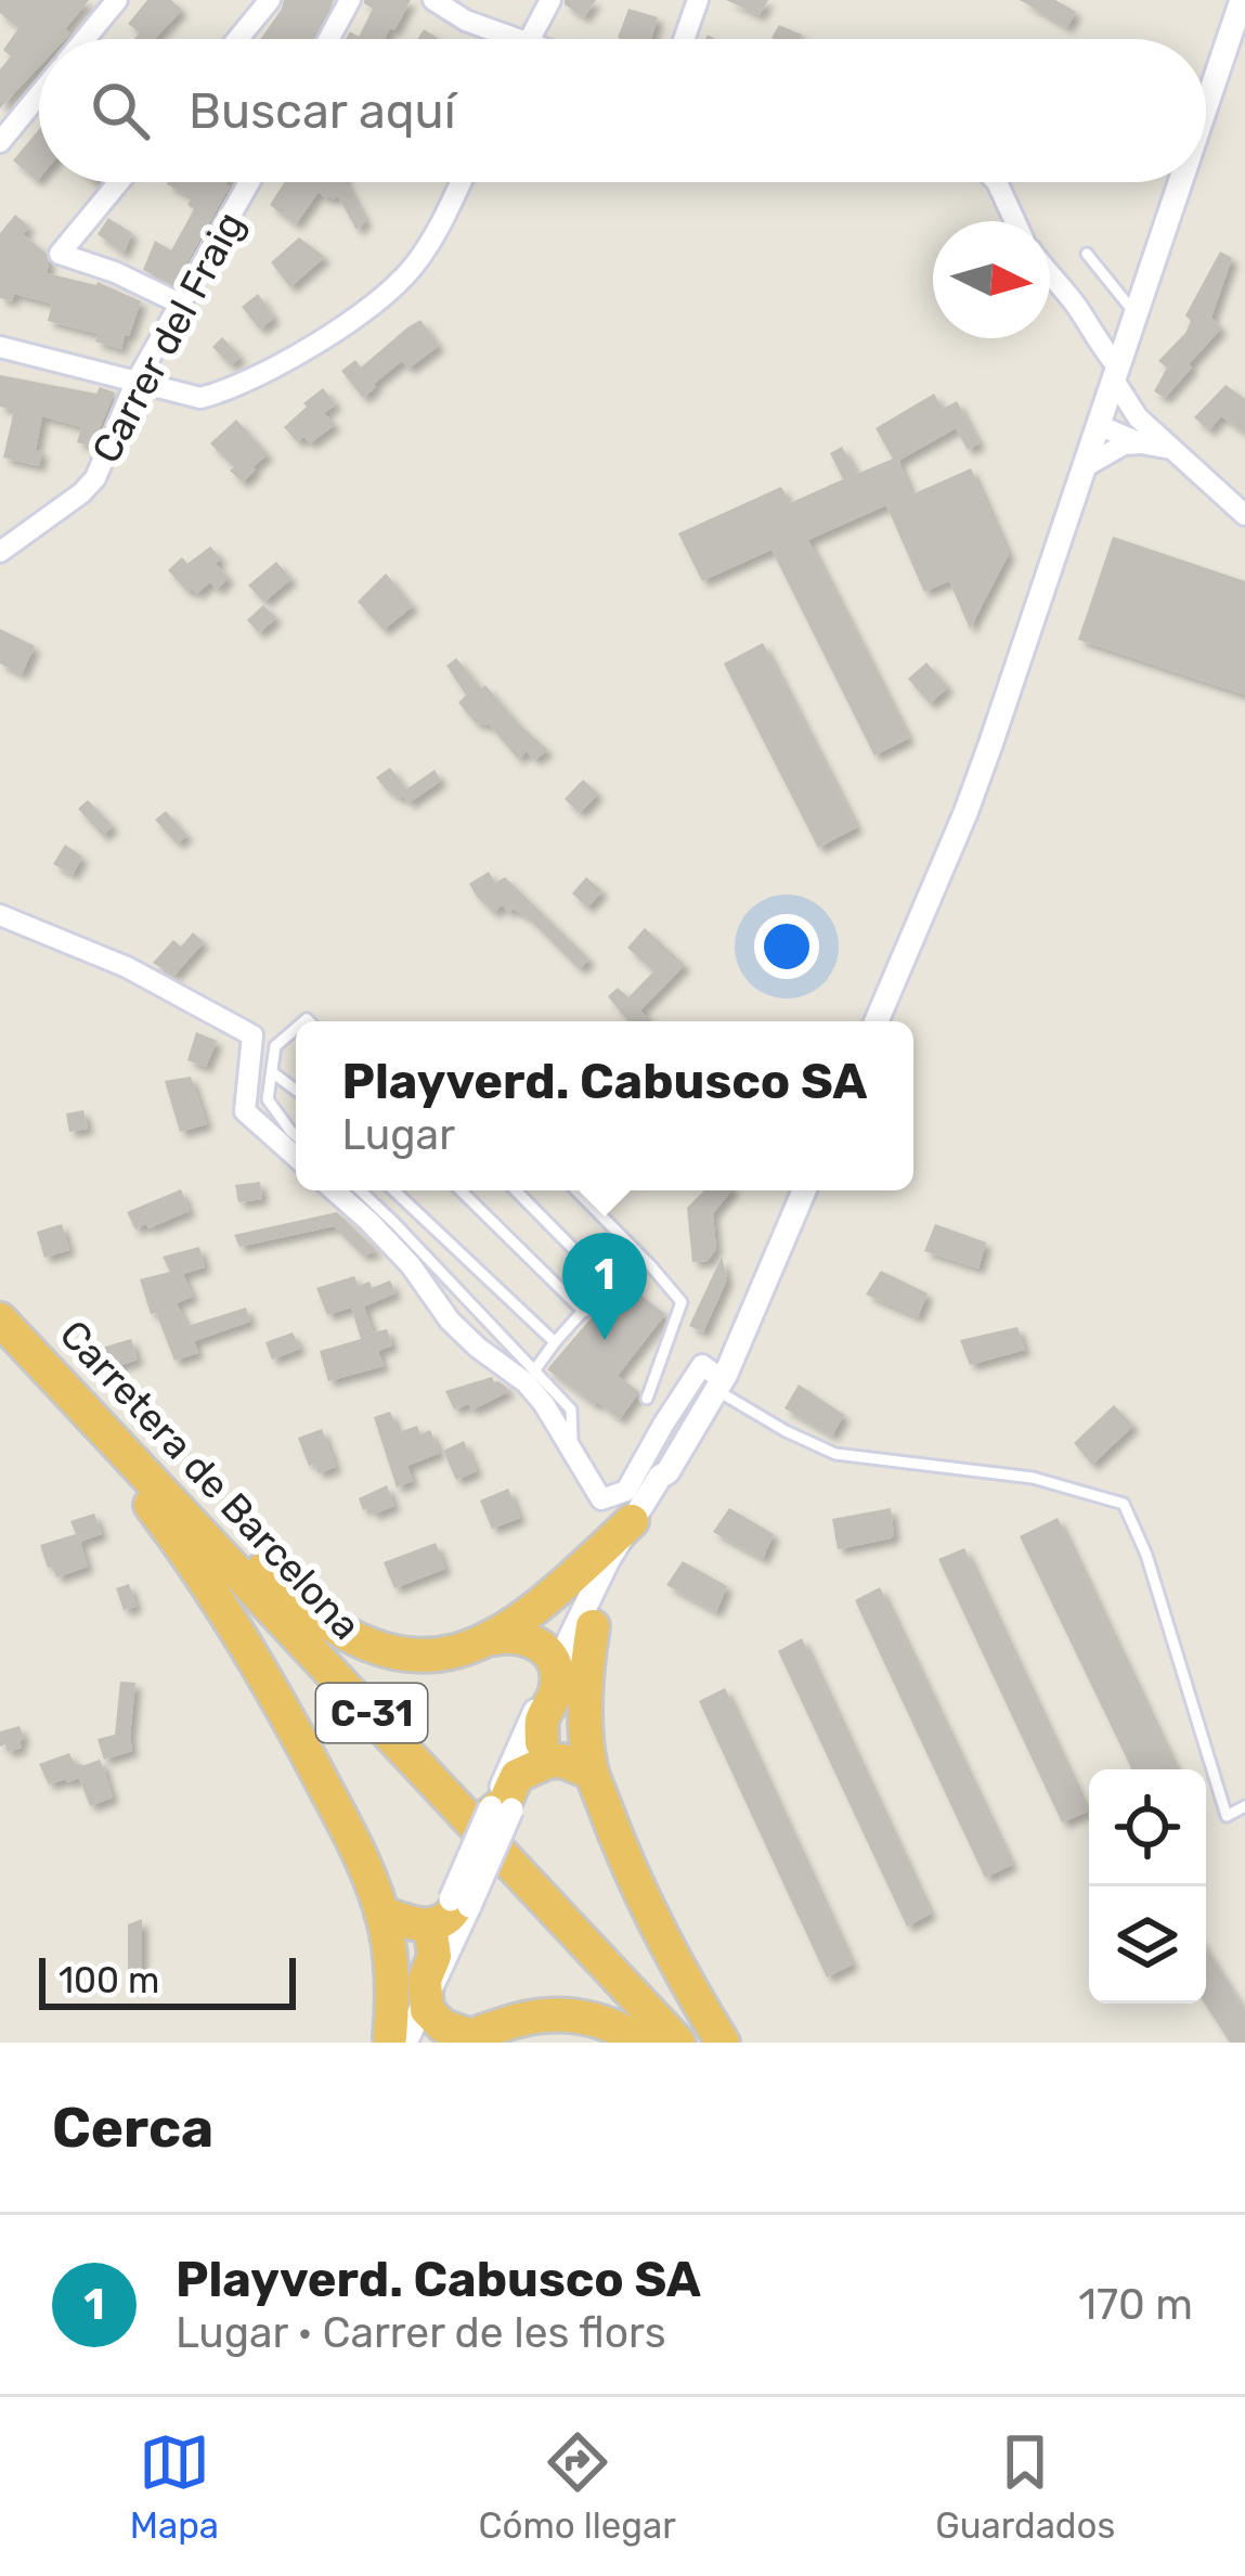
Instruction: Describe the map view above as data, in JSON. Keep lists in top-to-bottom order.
{
  "streets": {
    "highway": ["Carretera de Barcelona", "C-31"],
    "street": ["Carrer del Fraig"]
  },
  "scale_bar": "100 m",
  "north": "right",
  "page": {
    "search": "Buscar aquí",
    "popup": ["Playverd. Cabusco SA", "Lugar"],
    "pins": "1",
    "scale": "100 m",
    "heading": "Cerca",
    "list": [
      {
        "mark": "1",
        "name": "Playverd. Cabusco SA",
        "note": "Lugar · Carrer de les flors",
        "value": "170 m"
      }
    ],
    "nav": ["Mapa", "Cómo llegar", "Guardados"]
  }
}
